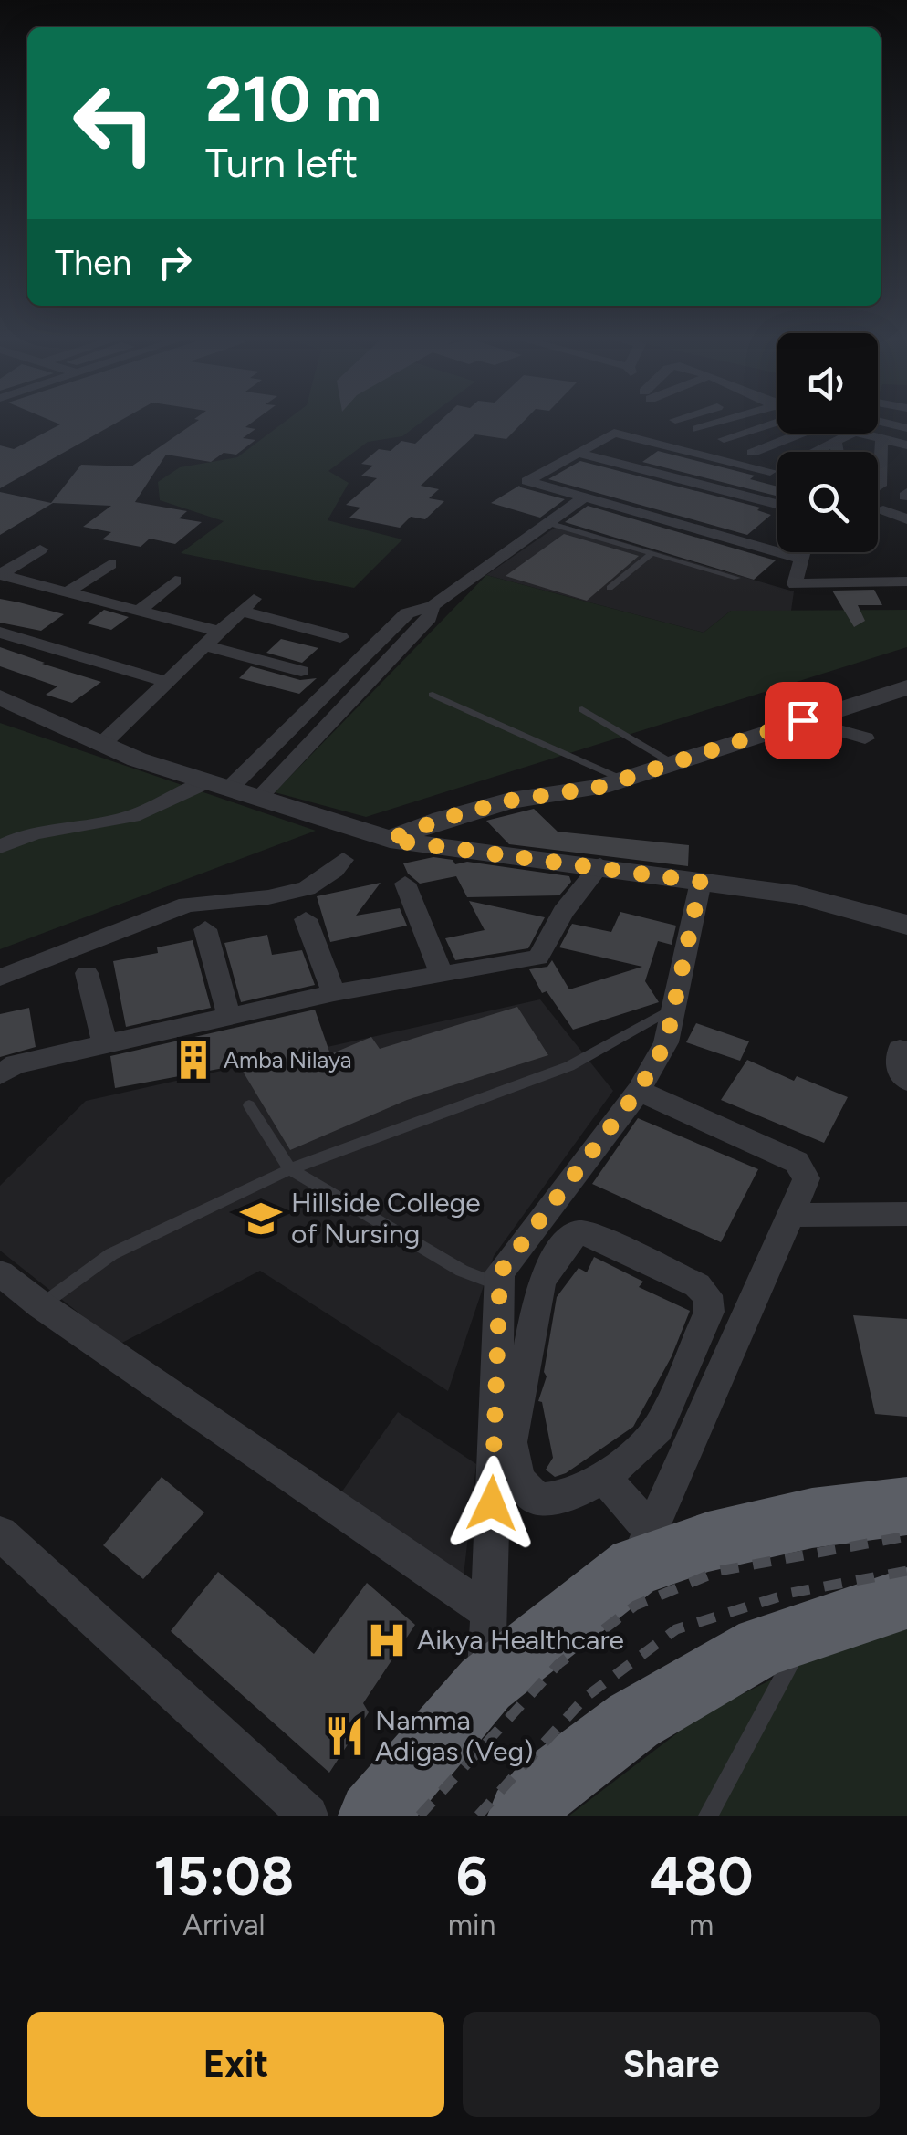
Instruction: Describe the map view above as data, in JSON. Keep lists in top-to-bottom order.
{
  "places": {
    "building": ["Amba Nilaya"],
    "school or university": ["Hillside College of Nursing"],
    "hospital": ["Aikya Healthcare"],
    "restaurant": ["Namma Adigas (Veg)"]
  },
  "page": {
    "turn": ["210 m", "Turn left"],
    "then": "Then",
    "eta": [
      "15:08",
      "Arrival",
      "6",
      "min",
      "480",
      "m"
    ],
    "buttons": ["Exit", "Share"]
  }
}
